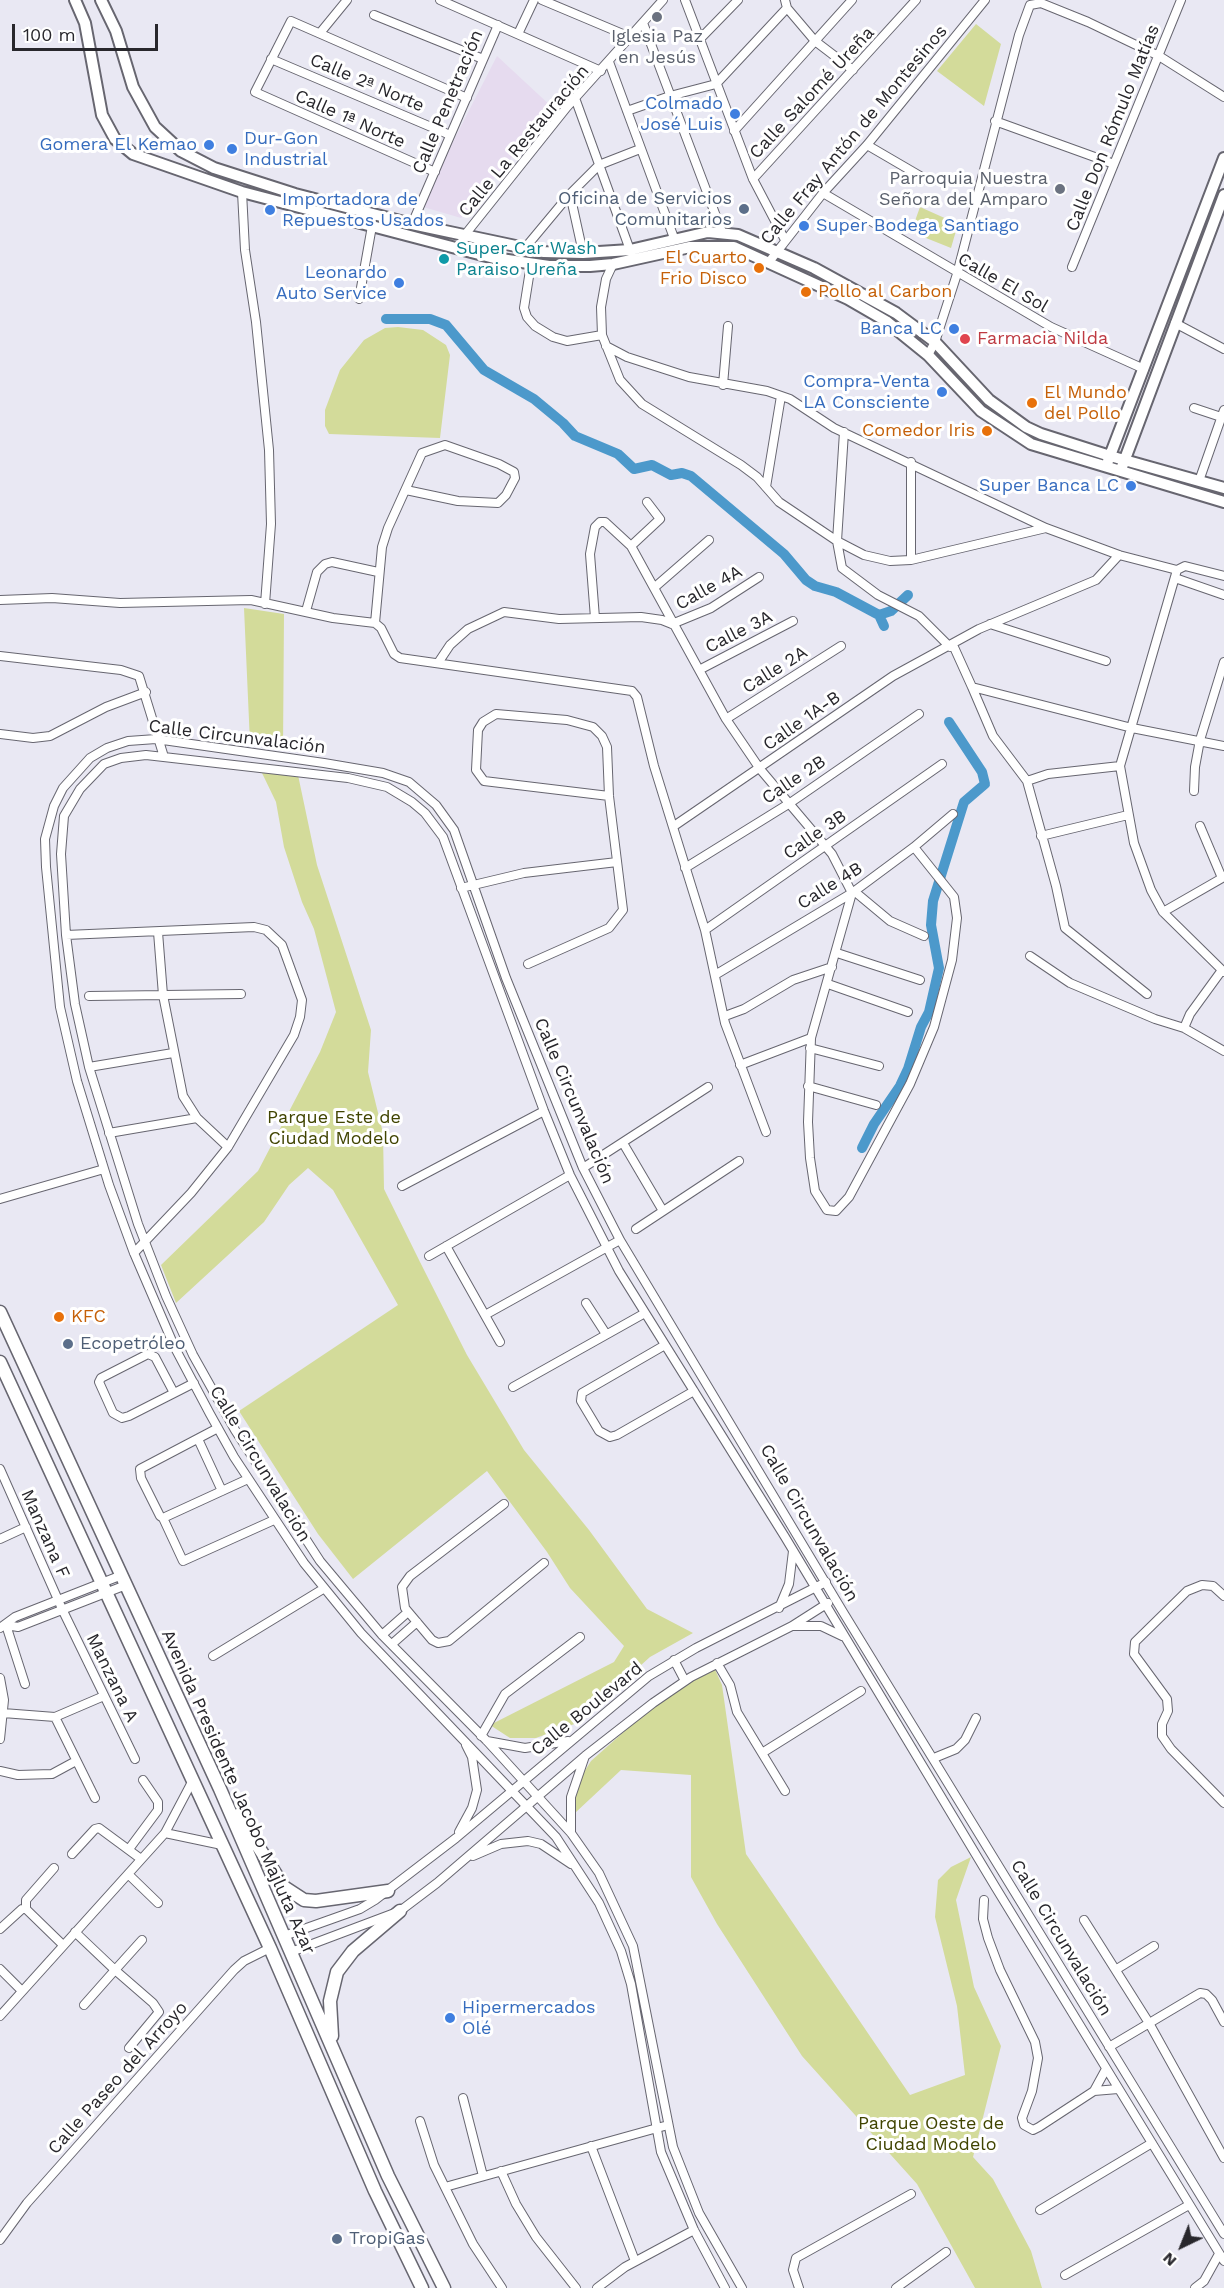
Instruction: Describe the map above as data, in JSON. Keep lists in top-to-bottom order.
{
  "streets": {
    "main road": ["Avenida Presidente Jacobo Majluta Azar"],
    "street": [
      "Calle 2ª Norte",
      "Calle Salomé Ureña",
      "Calle Penetración",
      "Calle 1ª Norte",
      "Calle Don Rómulo Matías",
      "Calle Fray Antón de Montesinos",
      "Calle La Restauración",
      "Calle El Sol",
      "Calle 4A",
      "Calle 3A",
      "Calle 2A",
      "Calle 1A-B",
      "Calle Circunvalación",
      "Calle 2B",
      "Calle 3B",
      "Calle 4B",
      "Manzana F",
      "Manzana A",
      "Calle Boulevard",
      "Calle Paseo del Arroyo"
    ]
  },
  "crossings": [
    ["Calle 2ª Norte", "Calle Penetración"],
    ["Calle 2ª Norte", "Calle 1ª Norte"],
    ["Calle Penetración", "Calle 1ª Norte"],
    ["Calle Fray Antón de Montesinos", "Calle El Sol"],
    ["Calle Circunvalación", "Calle Boulevard"],
    ["Manzana F", "Manzana A"],
    ["Calle Boulevard", "Avenida Presidente Jacobo Majluta Azar"],
    ["Avenida Presidente Jacobo Majluta Azar", "Calle Paseo del Arroyo"]
  ],
  "parks": ["Parque Este de Ciudad Modelo", "Parque Oeste de Ciudad Modelo"],
  "places": [
    "Iglesia Paz en Jesús",
    "Colmado José Luis",
    "Gomera El Kemao",
    "Dur-Gon Industrial",
    "Parroquia Nuestra Señora del Amparo",
    "Oficina de Servicios Comunitarios",
    "Importadora de Repuestos Usados",
    "Super Bodega Santiago",
    "Super Car Wash Paraiso Ureña",
    "El Cuarto Frio Disco",
    "Leonardo Auto Service",
    "Pollo al Carbon",
    "Banca LC",
    "Farmacia Nilda",
    "Compra-Venta LA Consciente",
    "El Mundo del Pollo",
    "Comedor Iris",
    "Super Banca LC",
    "KFC",
    "Ecopetróleo",
    "Hipermercados Olé",
    "TropiGas"
  ],
  "scale_bar": "100 m",
  "north": "bottom left"
}
